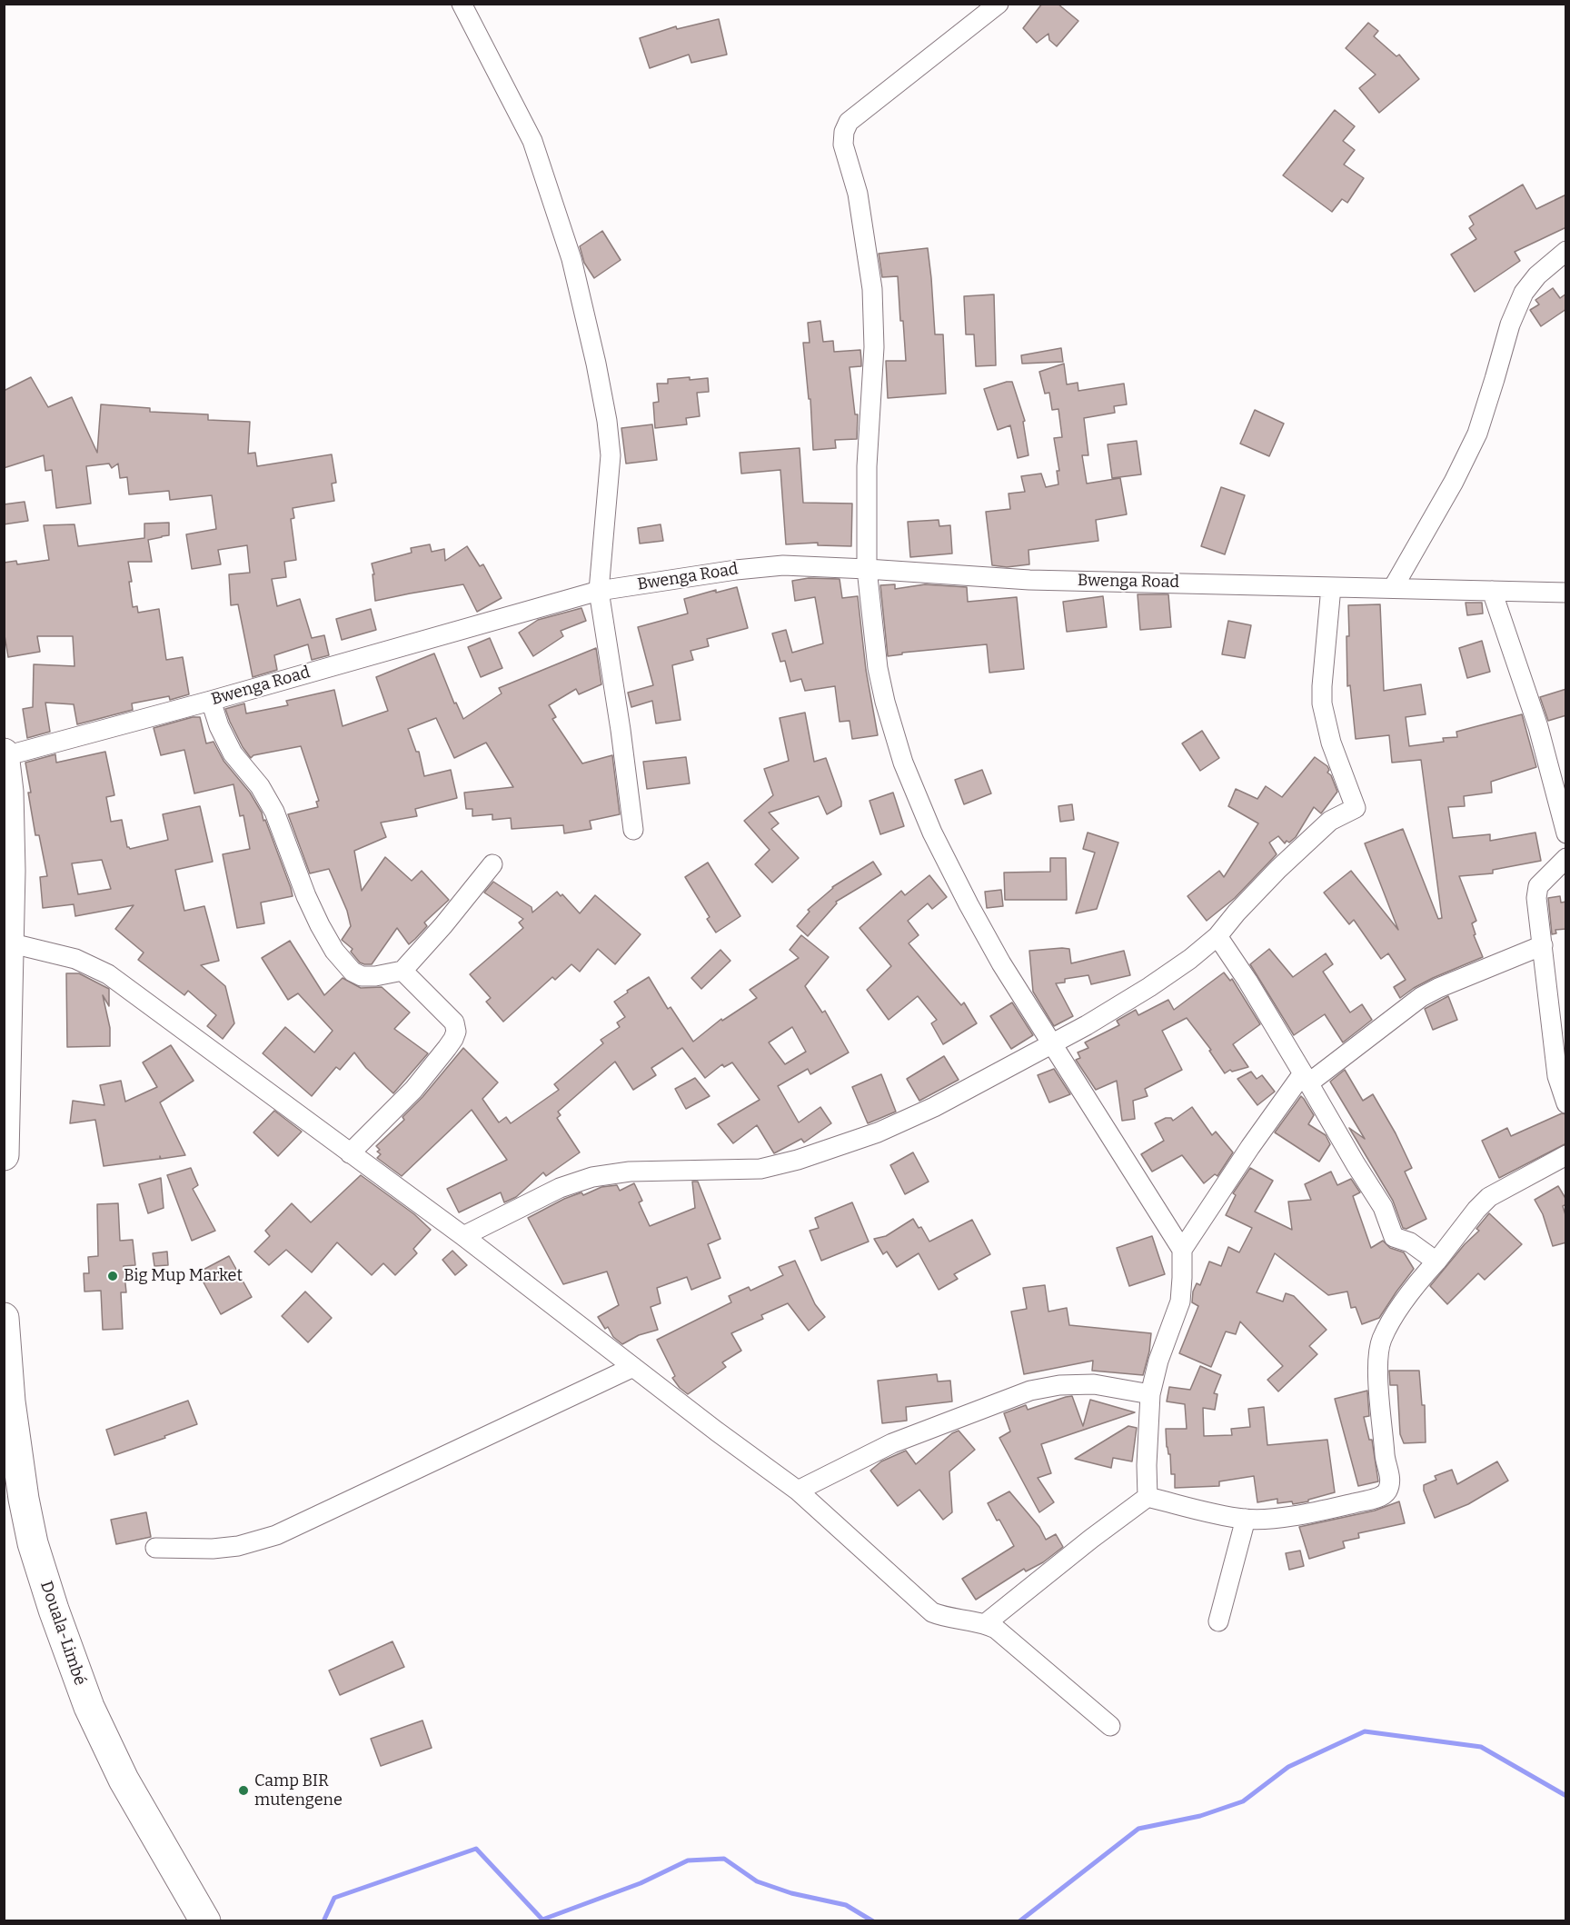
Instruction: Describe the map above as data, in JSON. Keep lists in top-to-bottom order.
{
  "streets": {
    "highway": ["Douala-Limbé"],
    "street": ["Bwenga Road"]
  },
  "places": ["Big Mup Market", "Camp BIR mutengene"]
}
